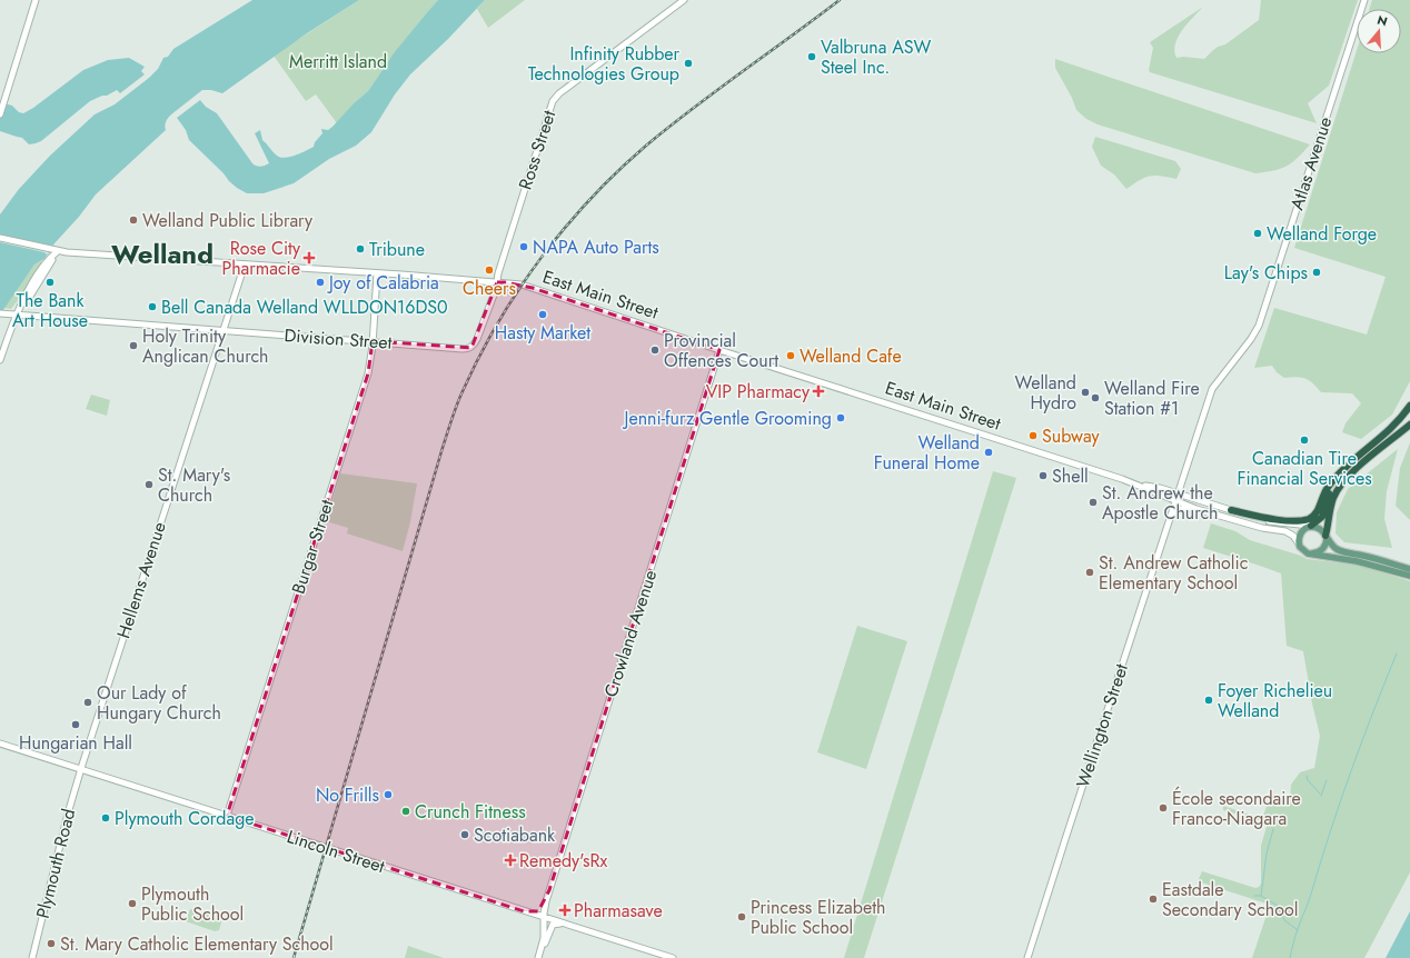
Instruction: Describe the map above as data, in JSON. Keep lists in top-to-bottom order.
{
  "streets": {
    "main road": [
      "Ross Street",
      "Atlas Avenue",
      "East Main Street",
      "Division Street",
      "Burgar Street",
      "Hellems Avenue",
      "Crowland Avenue",
      "Wellington Street",
      "Lincoln Street",
      "Plymouth Road"
    ]
  },
  "crossings": [
    ["Ross Street", "East Main Street"],
    ["Ross Street", "Division Street"],
    ["Atlas Avenue", "East Main Street"],
    ["Atlas Avenue", "Wellington Street"],
    ["East Main Street", "Division Street"],
    ["East Main Street", "Burgar Street"],
    ["East Main Street", "Hellems Avenue"],
    ["East Main Street", "Crowland Avenue"],
    ["East Main Street", "Wellington Street"],
    ["Division Street", "Burgar Street"],
    ["Division Street", "Hellems Avenue"],
    ["Burgar Street", "Lincoln Street"],
    ["Hellems Avenue", "Lincoln Street"],
    ["Hellems Avenue", "Plymouth Road"],
    ["Crowland Avenue", "Lincoln Street"],
    ["Lincoln Street", "Plymouth Road"]
  ],
  "districts": ["Welland"],
  "parks": ["Merritt Island"],
  "places": {
    "other": [
      "Valbruna ASW Steel Inc.",
      "Infinity Rubber Technologies Group",
      "Welland Public Library",
      "Welland Forge",
      "NAPA Auto Parts",
      "Tribune",
      "Cheers",
      "Lay's Chips",
      "The Bank Art House",
      "Joy of Calabria",
      "Bell Canada Welland WLLDON16DS0",
      "Hasty Market",
      "Holy Trinity Anglican Church",
      "Provincial Offences Court",
      "Welland Cafe",
      "Welland Hydro",
      "Welland Fire Station #1",
      "Jenni-furz Gentle Grooming",
      "Subway",
      "Canadian Tire Financial Services",
      "Welland Funeral Home",
      "Shell",
      "St. Mary's Church",
      "St. Andrew the Apostle Church",
      "St. Andrew Catholic Elementary School",
      "Foyer Richelieu Welland",
      "Our Lady of Hungary Church",
      "Hungarian Hall",
      "No Frills",
      "École secondaire Franco-Niagara",
      "Crunch Fitness",
      "Plymouth Cordage",
      "Scotiabank",
      "Eastdale Secondary School",
      "Plymouth Public School",
      "Princess Elizabeth Public School",
      "St. Mary Catholic Elementary School"
    ],
    "health": [
      "Rose City Pharmacie",
      "VIP Pharmacy",
      "Remedy'sRx",
      "Pharmasave"
    ]
  },
  "north": "top"
}
